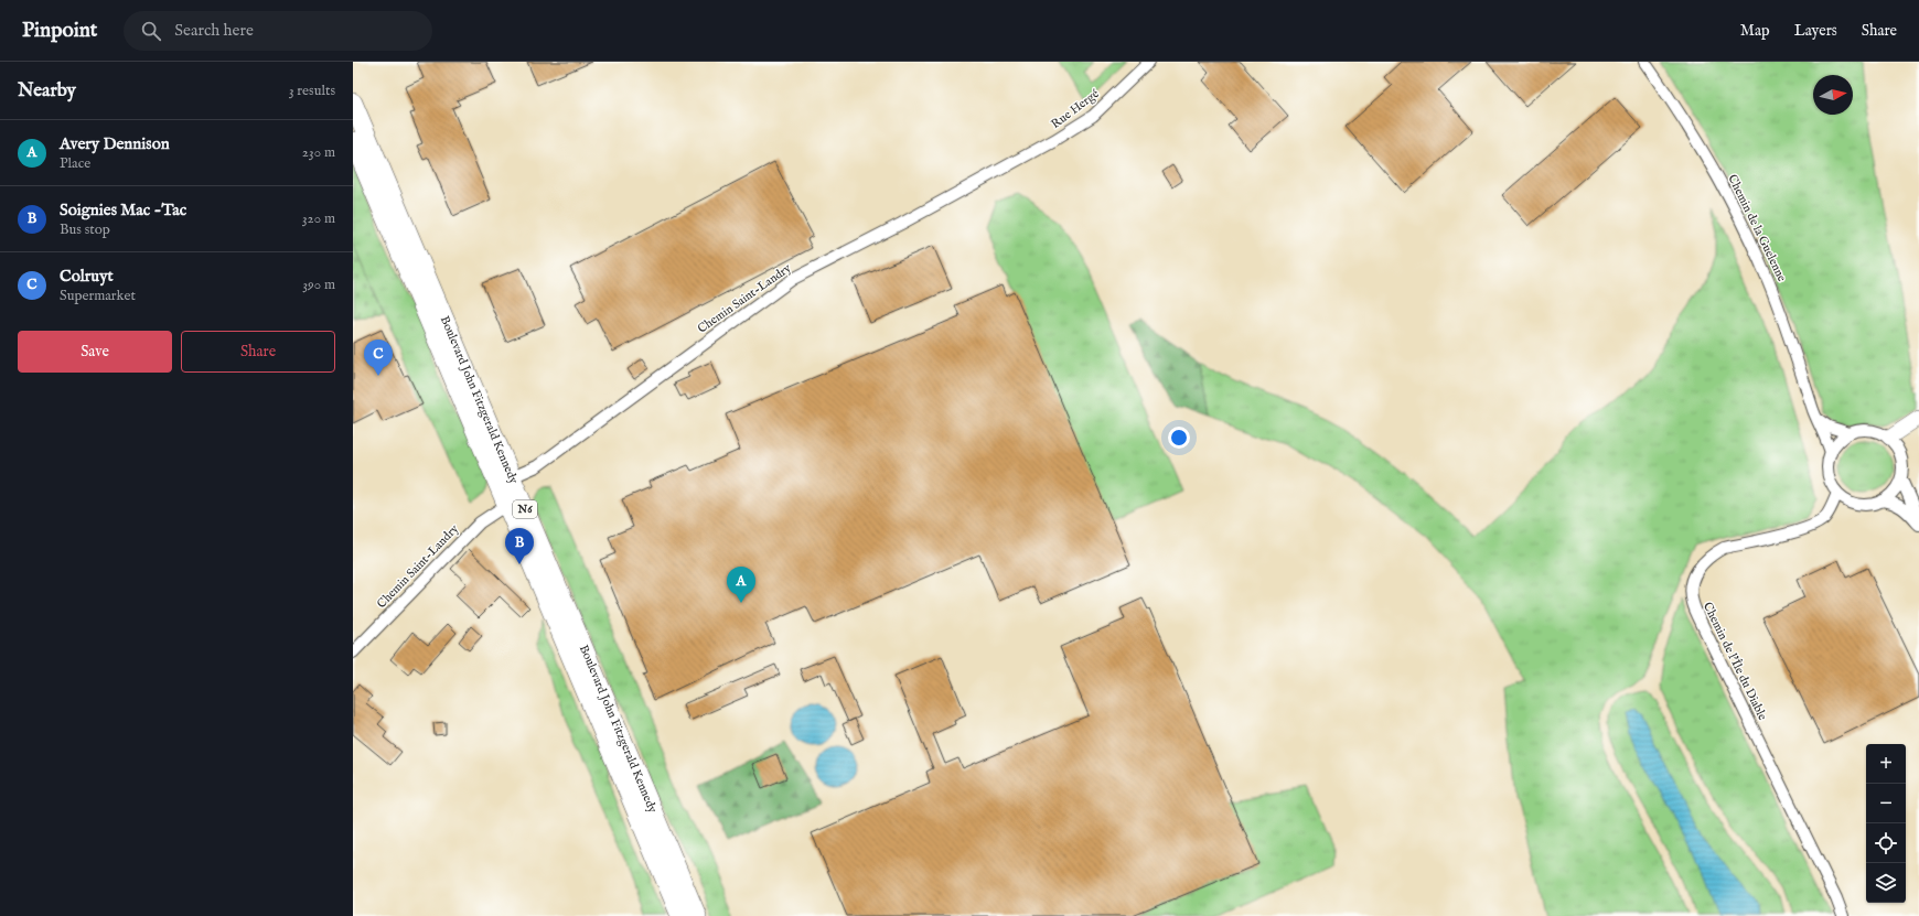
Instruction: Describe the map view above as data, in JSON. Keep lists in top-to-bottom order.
{
  "streets": {
    "main road": ["Boulevard John Fitzgerald Kennedy", "N6"],
    "street": [
      "Rue Hergé",
      "Chemin de la Guelenne",
      "Chemin Saint-Landry",
      "Chemin de l'Île du Diable"
    ]
  },
  "crossings": [
    ["Rue Hergé", "Chemin Saint-Landry"],
    ["Chemin de la Guelenne", "Chemin de l'Île du Diable"],
    ["Chemin Saint-Landry", "Boulevard John Fitzgerald Kennedy"]
  ],
  "north": "right",
  "page": {
    "header": "Pinpoint",
    "search": "Search here",
    "nav": ["Map", "Layers", "Share"],
    "heading": ["Nearby", "3 results"],
    "list": [
      {
        "mark": "A",
        "name": "Avery Dennison",
        "note": "Place",
        "value": "230 m"
      },
      {
        "mark": "B",
        "name": "Soignies Mac -Tac",
        "note": "Bus stop",
        "value": "320 m"
      },
      {
        "mark": "C",
        "name": "Colruyt",
        "note": "Supermarket",
        "value": "390 m"
      }
    ],
    "buttons": ["Save", "Share"],
    "pins": ["C", "B", "A"],
    "map_buttons": ["+", "−"]
  }
}
